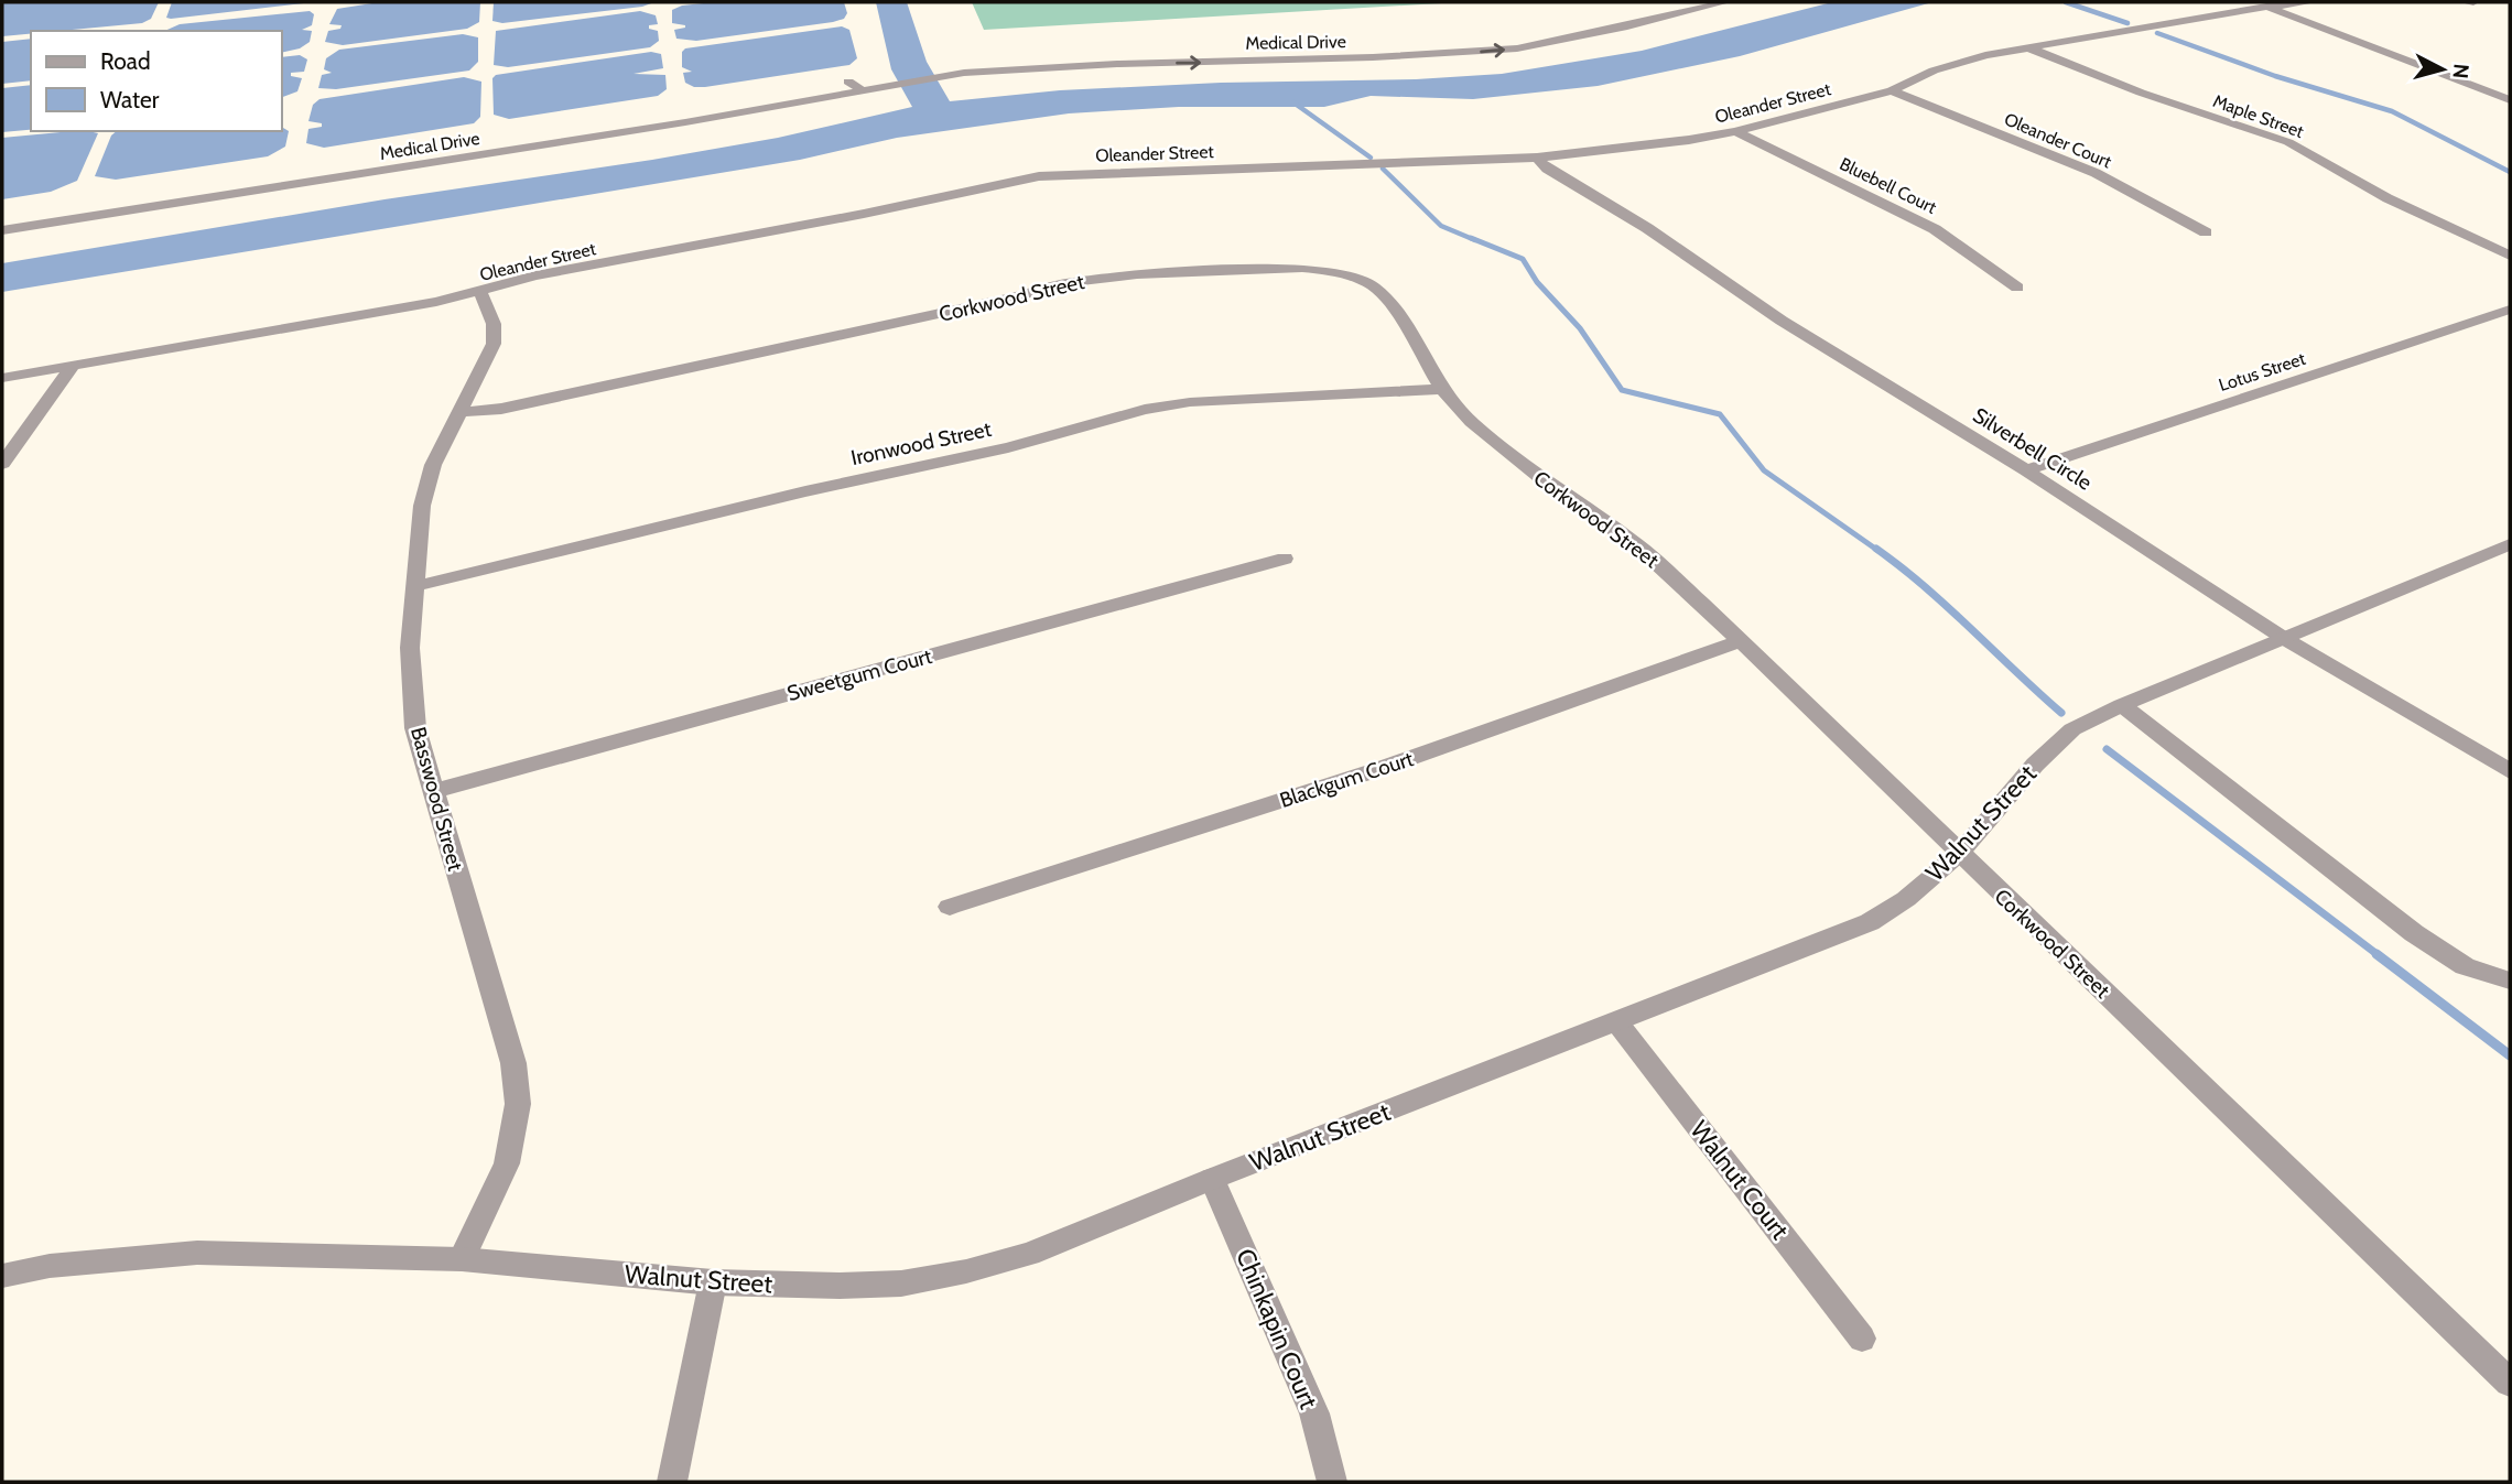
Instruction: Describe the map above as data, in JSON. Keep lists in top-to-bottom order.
{
  "streets": {
    "street": [
      "Medical Drive",
      "Oleander Street",
      "Maple Street",
      "Oleander Court",
      "Bluebell Court",
      "Corkwood Street",
      "Lotus Street",
      "Ironwood Street",
      "Silverbell Circle",
      "Sweetgum Court",
      "Blackgum Court",
      "Basswood Street",
      "Walnut Street",
      "Walnut Court",
      "Chinkapin Court"
    ]
  },
  "crossings": [
    ["Oleander Street", "Maple Street"],
    ["Oleander Street", "Oleander Court"],
    ["Oleander Street", "Bluebell Court"],
    ["Oleander Street", "Silverbell Circle"],
    ["Oleander Street", "Basswood Street"],
    ["Corkwood Street", "Ironwood Street"],
    ["Corkwood Street", "Blackgum Court"],
    ["Corkwood Street", "Basswood Street"],
    ["Corkwood Street", "Walnut Street"],
    ["Lotus Street", "Silverbell Circle"],
    ["Ironwood Street", "Basswood Street"],
    ["Silverbell Circle", "Walnut Street"],
    ["Sweetgum Court", "Basswood Street"],
    ["Basswood Street", "Walnut Street"],
    ["Walnut Street", "Walnut Court"],
    ["Walnut Street", "Chinkapin Court"]
  ],
  "legend": ["Road", "Water"],
  "north": "right"
}
